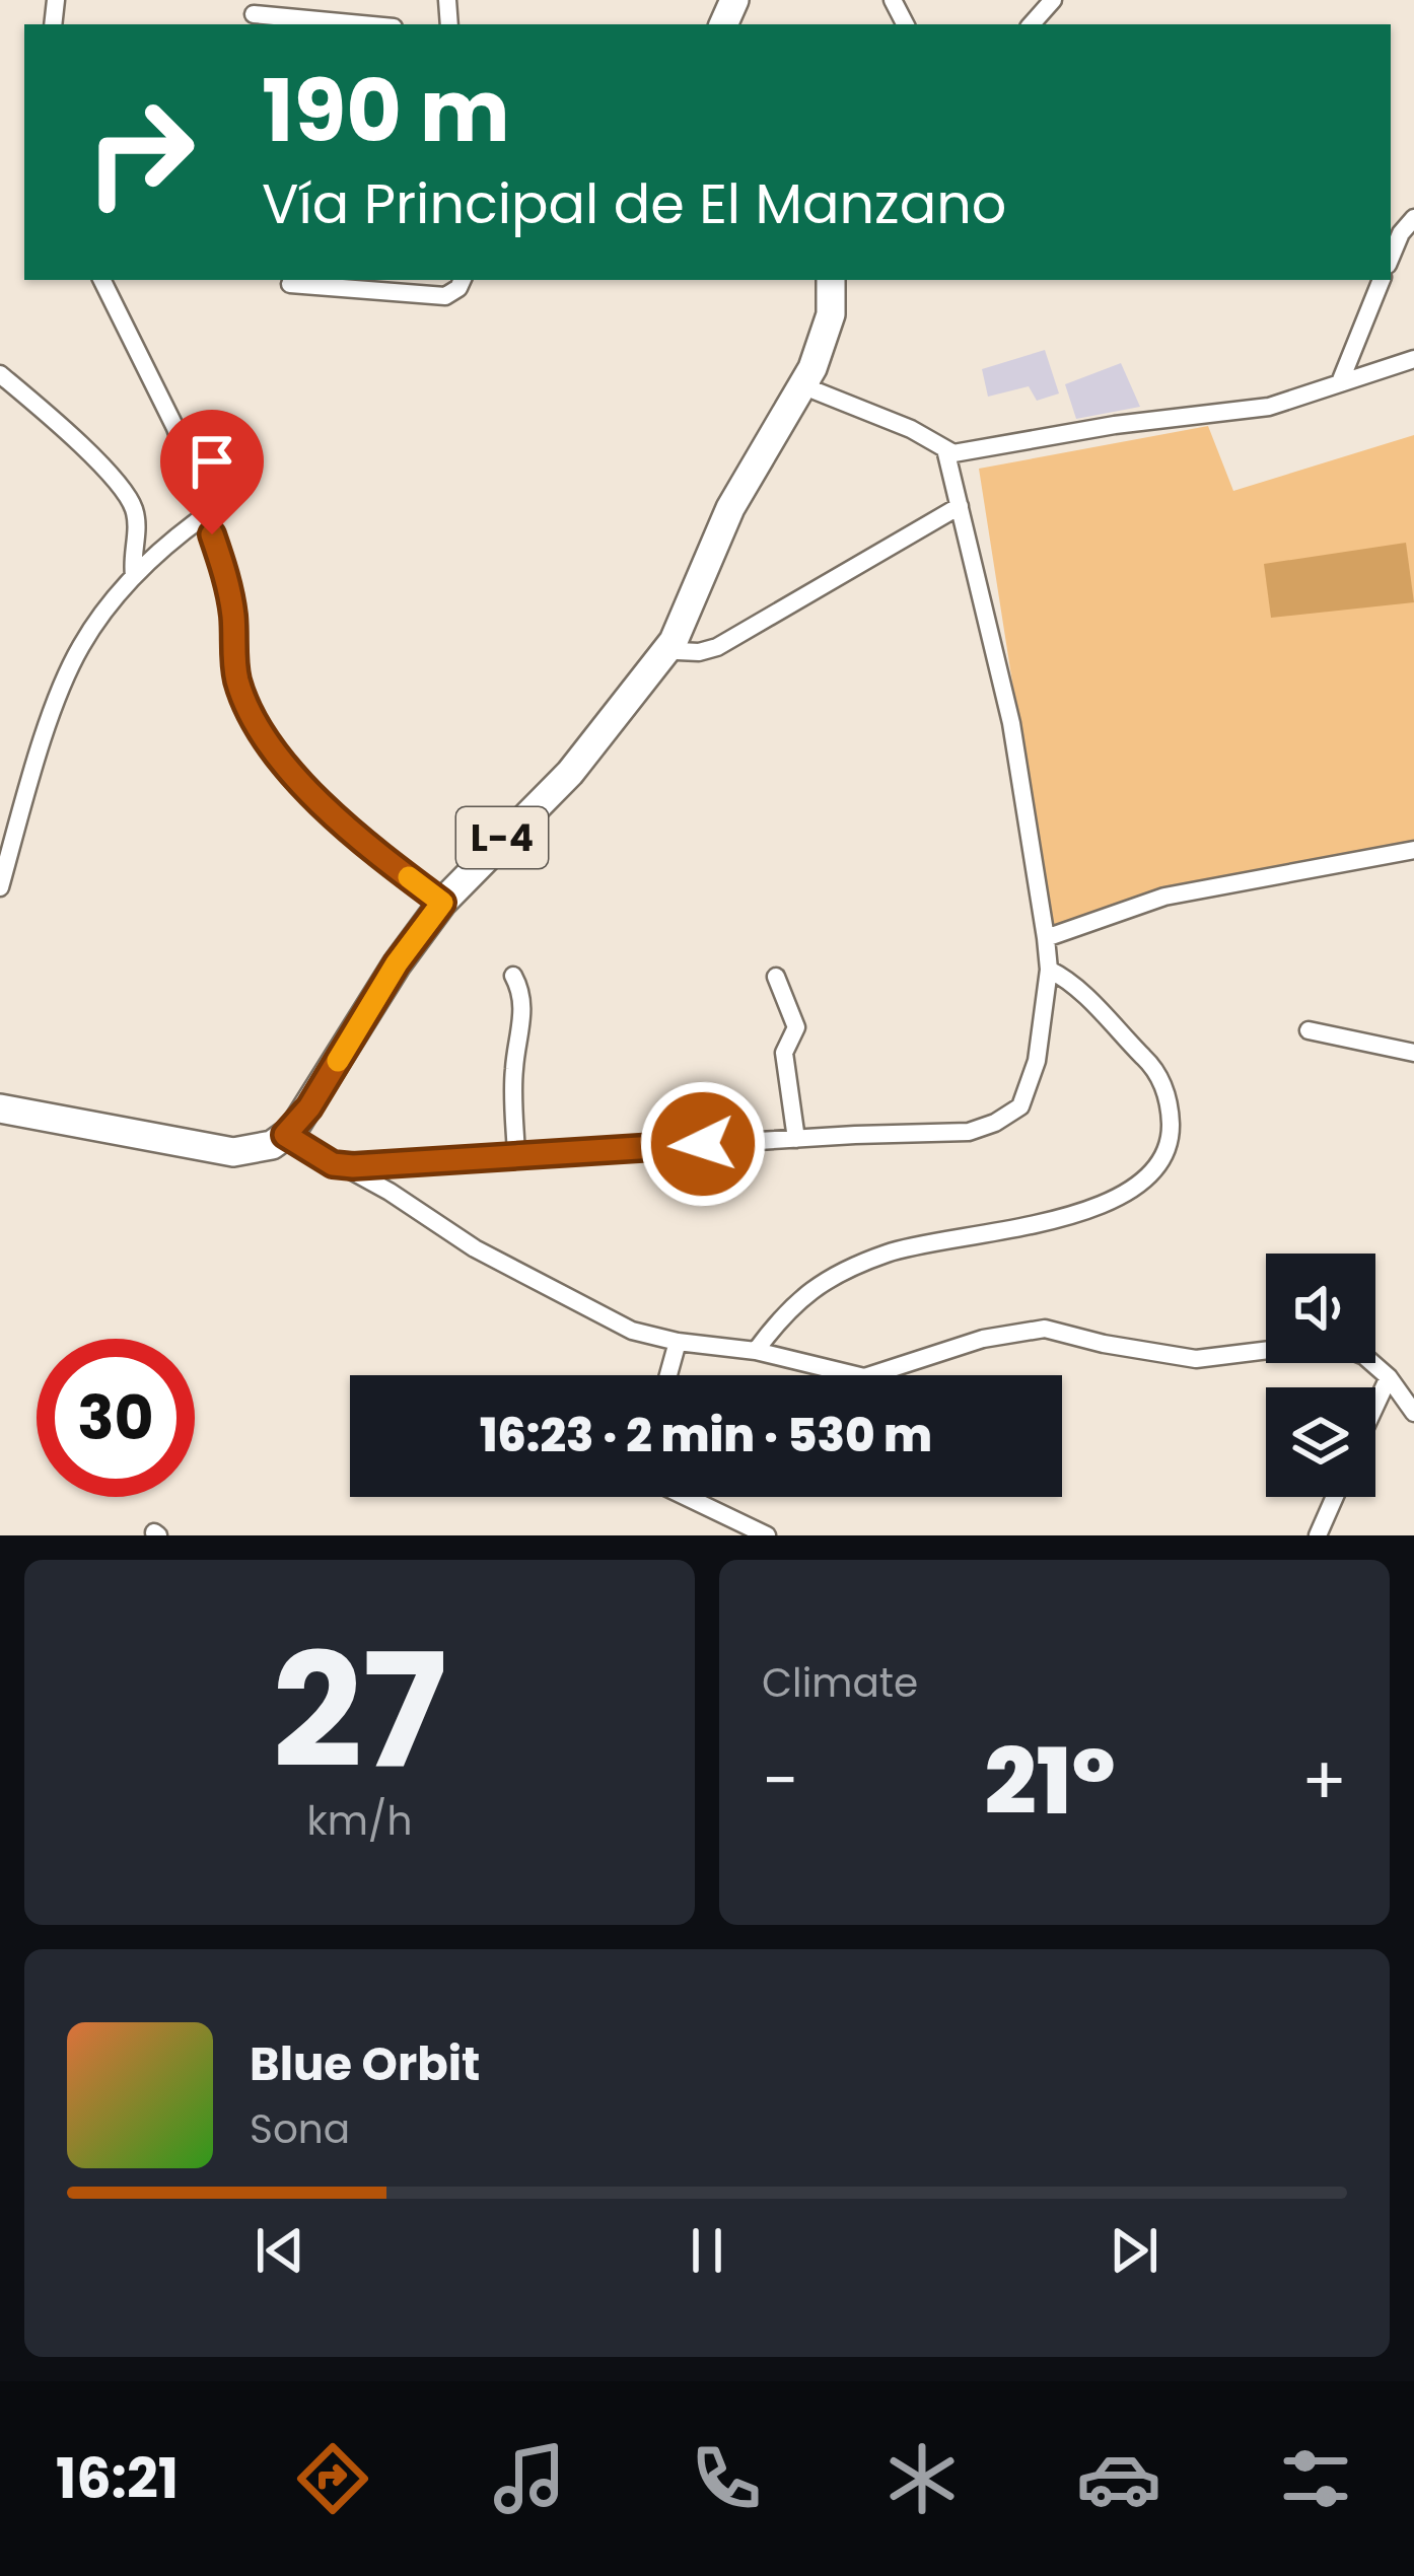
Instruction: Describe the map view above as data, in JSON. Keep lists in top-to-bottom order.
{
  "streets": {
    "main road": ["L-4"]
  },
  "page": {
    "turn": ["190 m", "Vía Principal de El Manzano"],
    "limit": "30",
    "trip": "16:23 · 2 min · 530 m",
    "tile": [
      ["27", "km/h"],
      "Climate"
    ],
    "heat": ["−", "21°", "+"],
    "song": ["Blue Orbit", "Sona"],
    "tabs": "16:21"
  }
}
